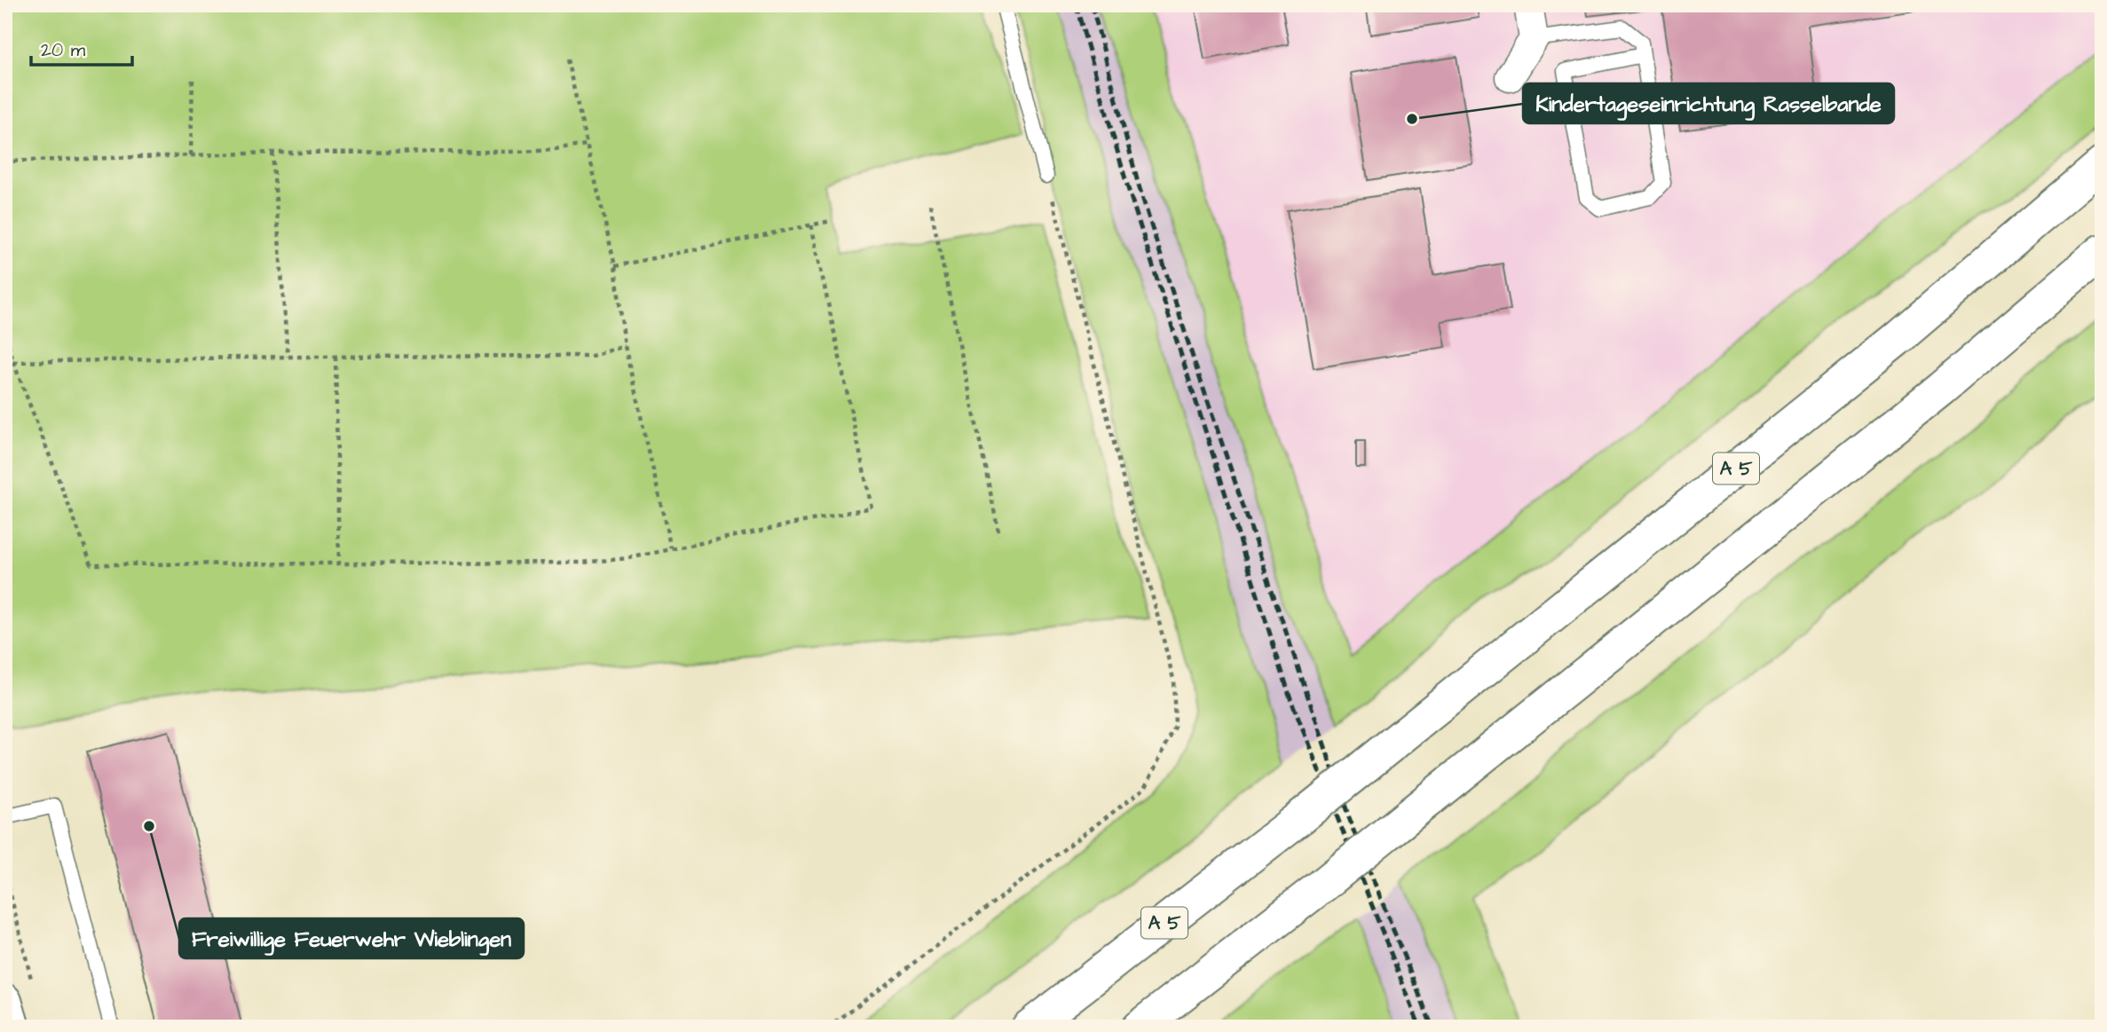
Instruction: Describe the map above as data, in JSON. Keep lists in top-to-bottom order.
{
  "streets": {
    "main road": ["A 5"]
  },
  "places": ["Kindertageseinrichtung Rasselbande", "Freiwillige Feuerwehr Wieblingen"],
  "scale_bar": "20 m"
}
